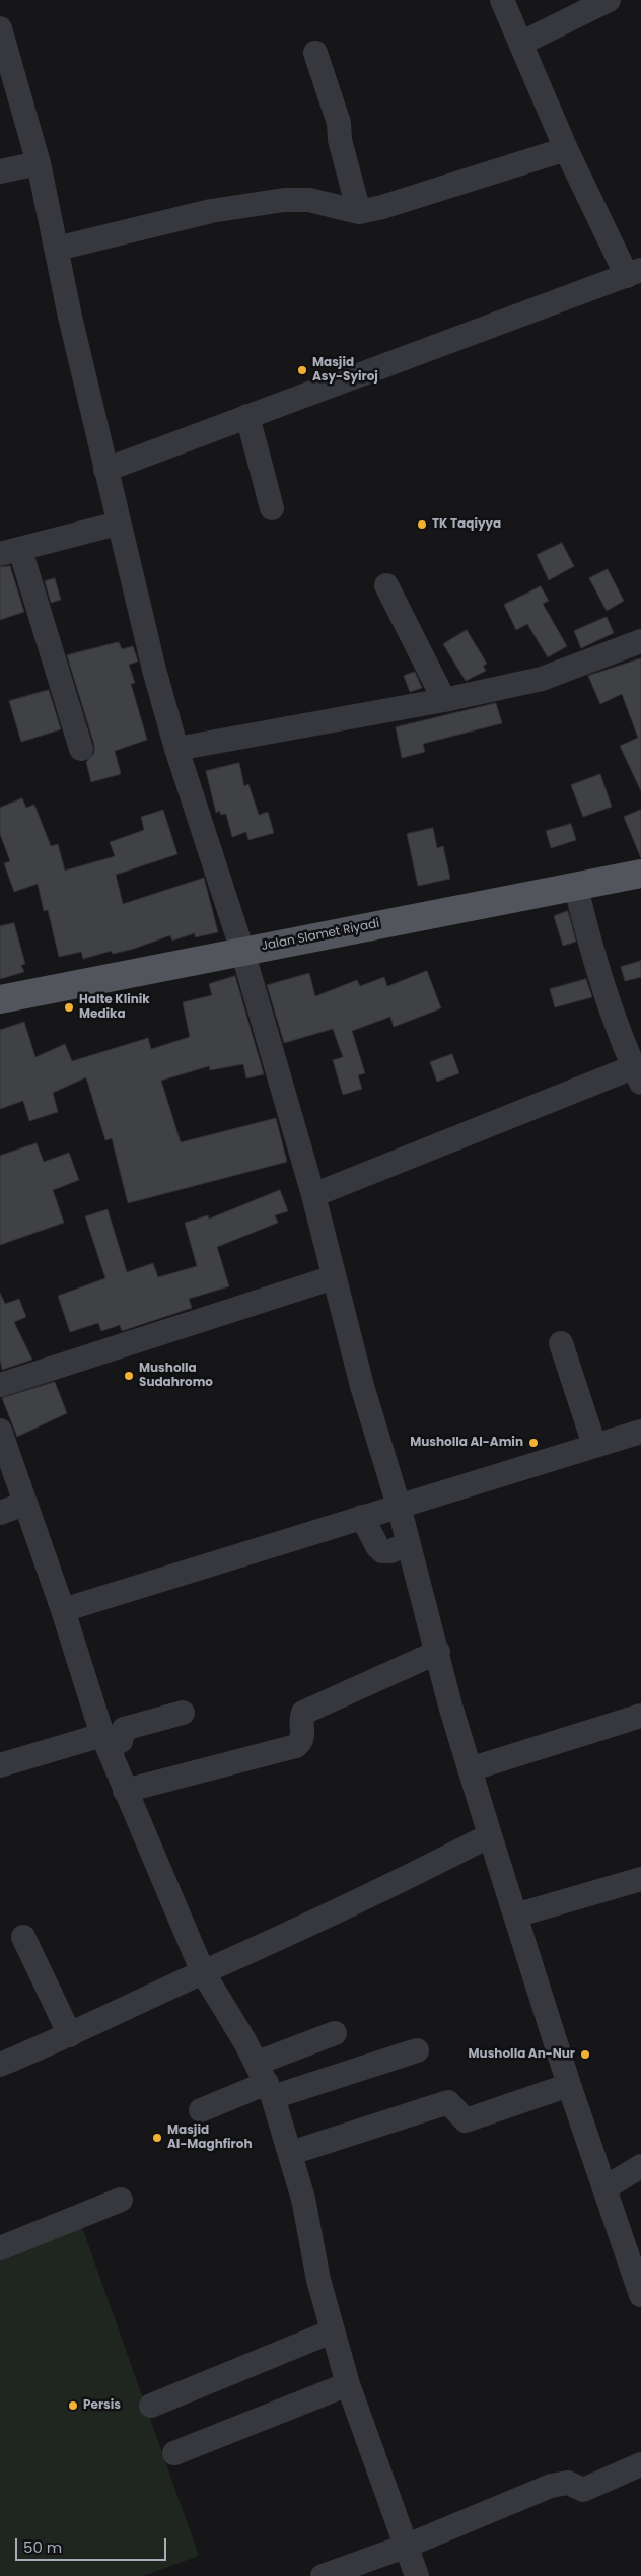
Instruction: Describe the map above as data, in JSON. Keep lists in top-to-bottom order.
{
  "streets": {
    "main road": ["Jalan Slamet Riyadi"]
  },
  "places": [
    "Masjid Asy-Syiroj",
    "TK Taqiyya",
    "Halte Klinik Medika",
    "Musholla Sudahromo",
    "Musholla Al-Amin",
    "Musholla An-Nur",
    "Masjid Al-Maghfiroh",
    "Persis"
  ],
  "scale_bar": "50 m"
}
